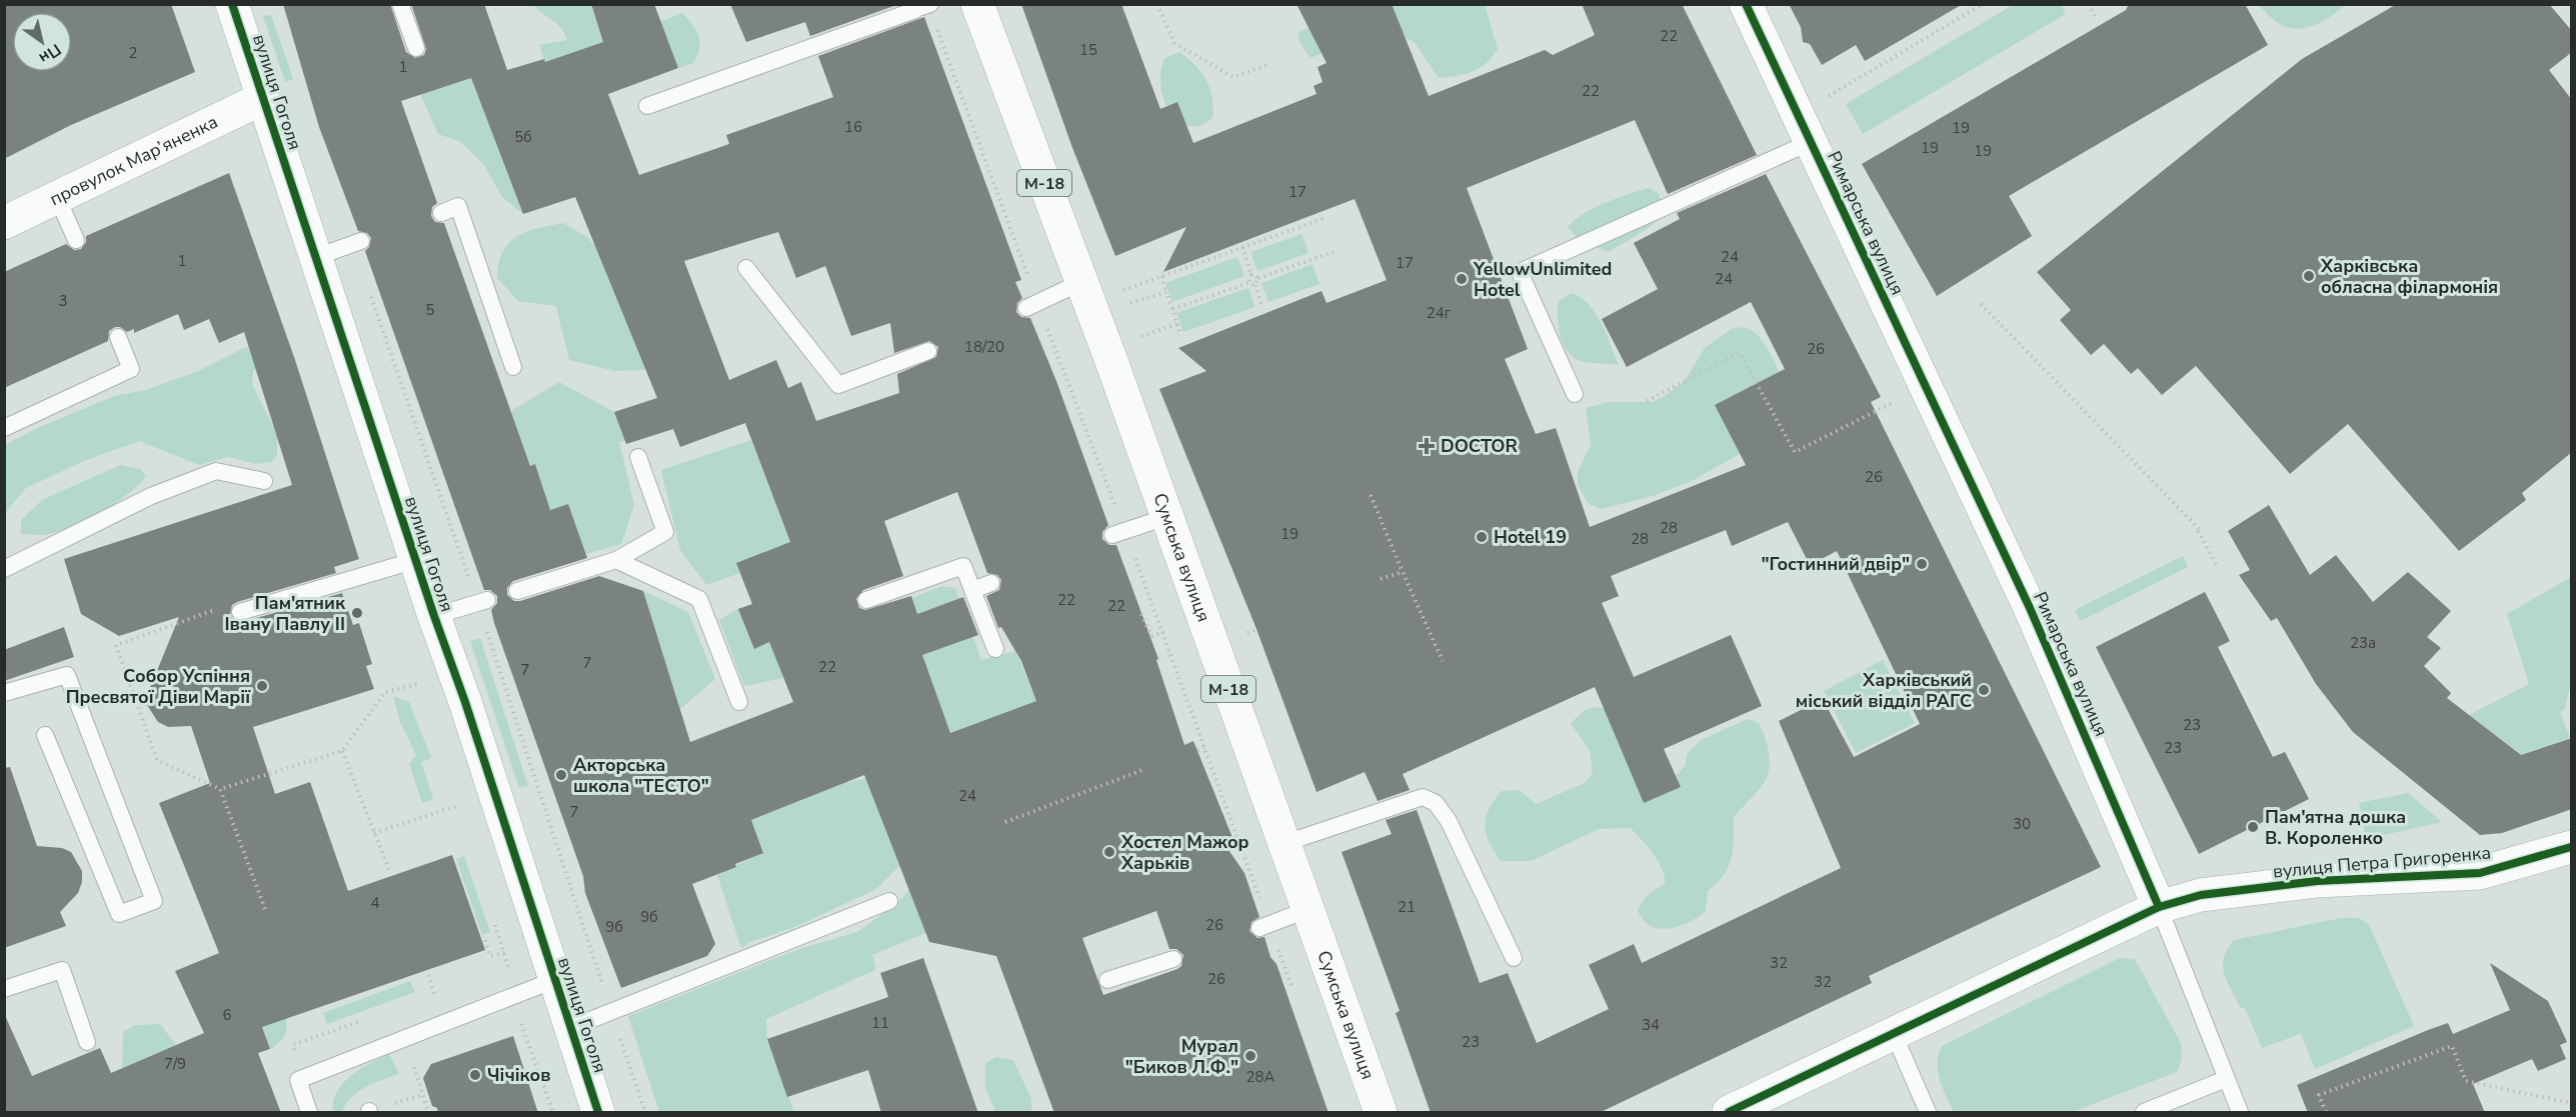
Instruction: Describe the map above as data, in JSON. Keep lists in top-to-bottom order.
{
  "streets": {
    "street": [
      "вулиця Гоголя",
      "провулок Мар’яненка",
      "М-18",
      "Римарська вулиця",
      "Сумська вулиця",
      "вулиця Петра Григоренка"
    ]
  },
  "crossings": [
    ["вулиця Гоголя", "провулок Мар’яненка"],
    ["Римарська вулиця", "вулиця Петра Григоренка"]
  ],
  "places": {
    "other": [
      "Харківська обласна філармонія",
      "YellowUnlimited Hotel",
      "Hotel 19",
      "\"Гостинний двір\"",
      "Пам'ятник Івану Павлу II",
      "Собор Успіння Пресвятої Діви Марії",
      "Харківський міський відділ РАГС",
      "Акторська школа \"ТЕСТО\"",
      "Пам'ятна дошка В. Короленко",
      "Хостел Мажор Харьків",
      "Мурал \"Биков Л.Ф.\"",
      "Чічіков"
    ],
    "health": ["DOCTOR"]
  },
  "house_numbers": [
    "22",
    "15",
    "2",
    "1",
    "22",
    "16",
    "19",
    "5б",
    "19",
    "19",
    "17",
    "24",
    "1",
    "17",
    "24",
    "3",
    "5",
    "24г",
    "18/20",
    "26",
    "26",
    "28",
    "19",
    "28",
    "22",
    "22",
    "23а",
    "7",
    "22",
    "7",
    "23",
    "23",
    "24",
    "7",
    "30",
    "4",
    "21",
    "9б",
    "26",
    "9б",
    "32",
    "26",
    "32",
    "6",
    "11",
    "34",
    "23",
    "7/9",
    "28А"
  ],
  "north": "bottom right"
}
